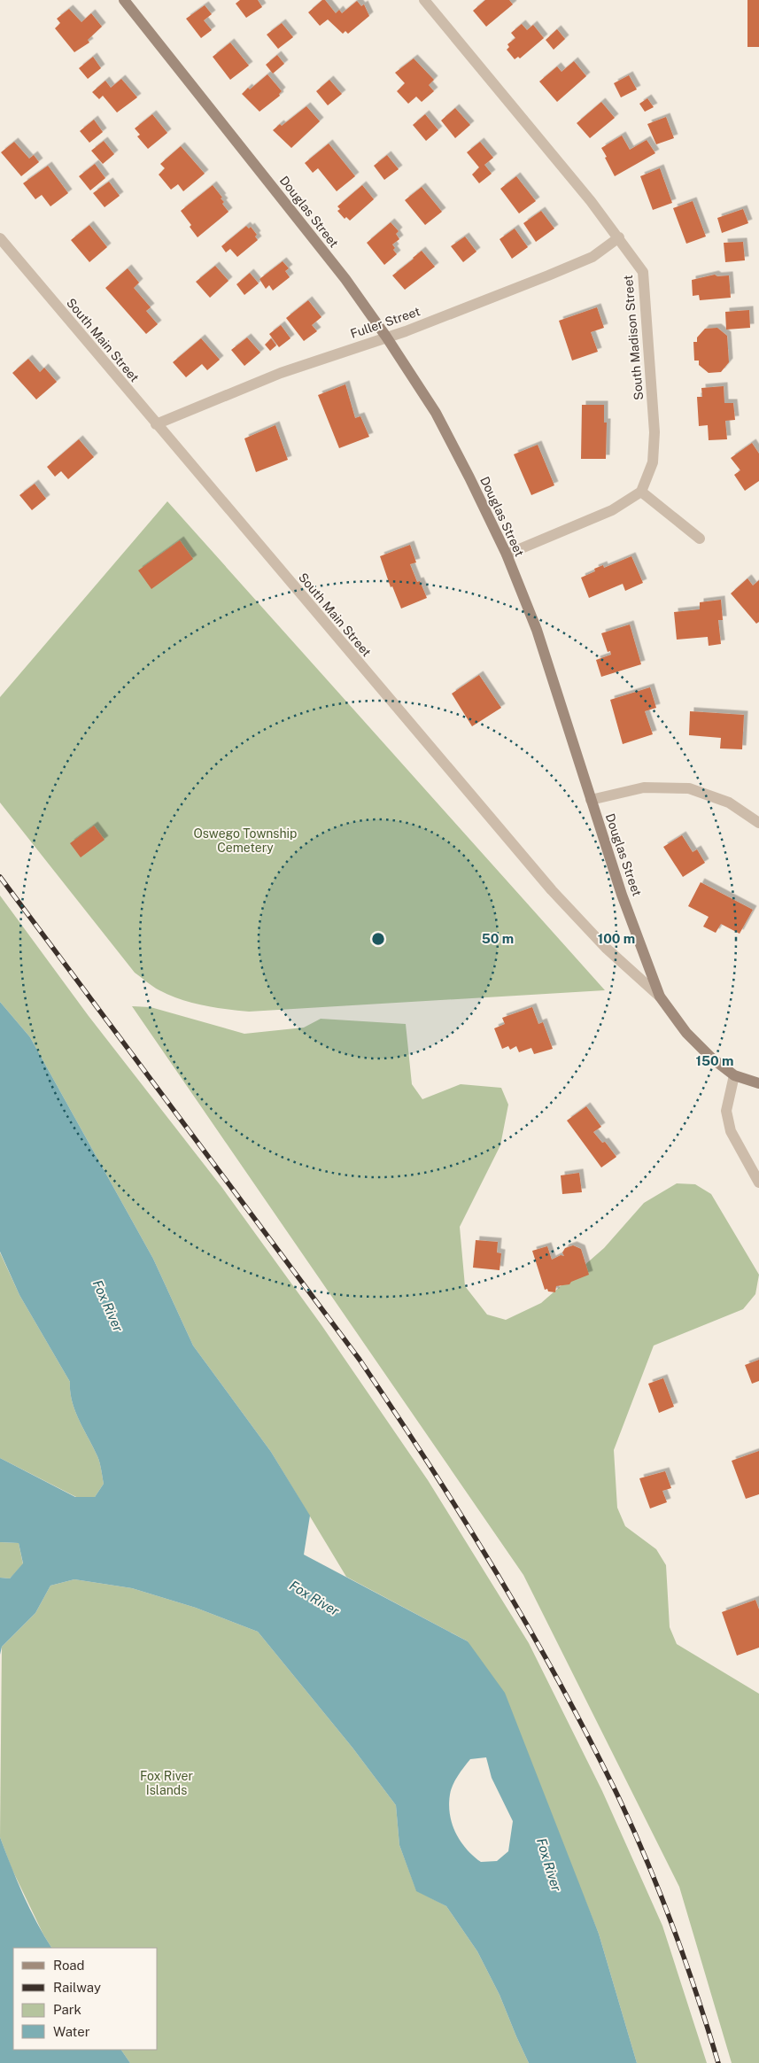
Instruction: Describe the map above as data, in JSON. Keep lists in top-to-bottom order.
{
  "streets": {
    "street": [
      "Douglas Street",
      "Fuller Street",
      "South Madison Street",
      "South Main Street"
    ]
  },
  "crossings": [
    ["Douglas Street", "Fuller Street"],
    ["Douglas Street", "South Main Street"],
    ["Fuller Street", "South Madison Street"],
    ["Fuller Street", "South Main Street"]
  ],
  "water": ["Fox River"],
  "parks": ["Oswego Township Cemetery", "Fox River Islands"],
  "legend": [
    "Road",
    "Railway",
    "Park",
    "Water"
  ],
  "rings": ["50 m", "100 m", "150 m"]
}
